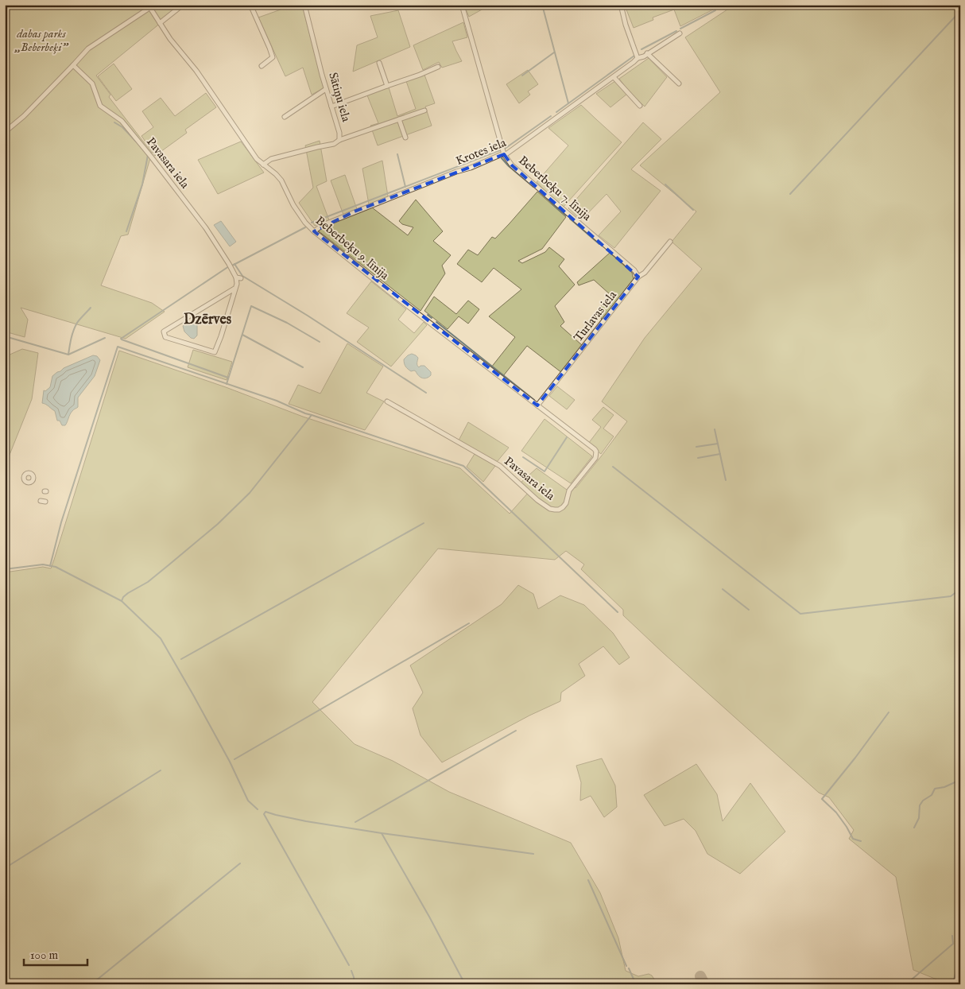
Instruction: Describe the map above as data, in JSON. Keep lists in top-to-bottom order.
{
  "streets": {
    "street": [
      "Sātiņu iela",
      "Krotes iela",
      "Pavasara iela",
      "Beberbeķu 7. līnija",
      "Beberbeķu 9. līnija",
      "Turlavas iela"
    ]
  },
  "crossings": [
    ["Sātiņu iela", "Beberbeķu 9. līnija"],
    ["Krotes iela", "Beberbeķu 7. līnija"],
    ["Krotes iela", "Beberbeķu 9. līnija"],
    ["Pavasara iela", "Beberbeķu 9. līnija"],
    ["Beberbeķu 7. līnija", "Turlavas iela"],
    ["Beberbeķu 9. līnija", "Turlavas iela"]
  ],
  "districts": ["Dzērves"],
  "parks": ["dabas parks „Beberbeķi”"],
  "scale_bar": "100 m"
}
